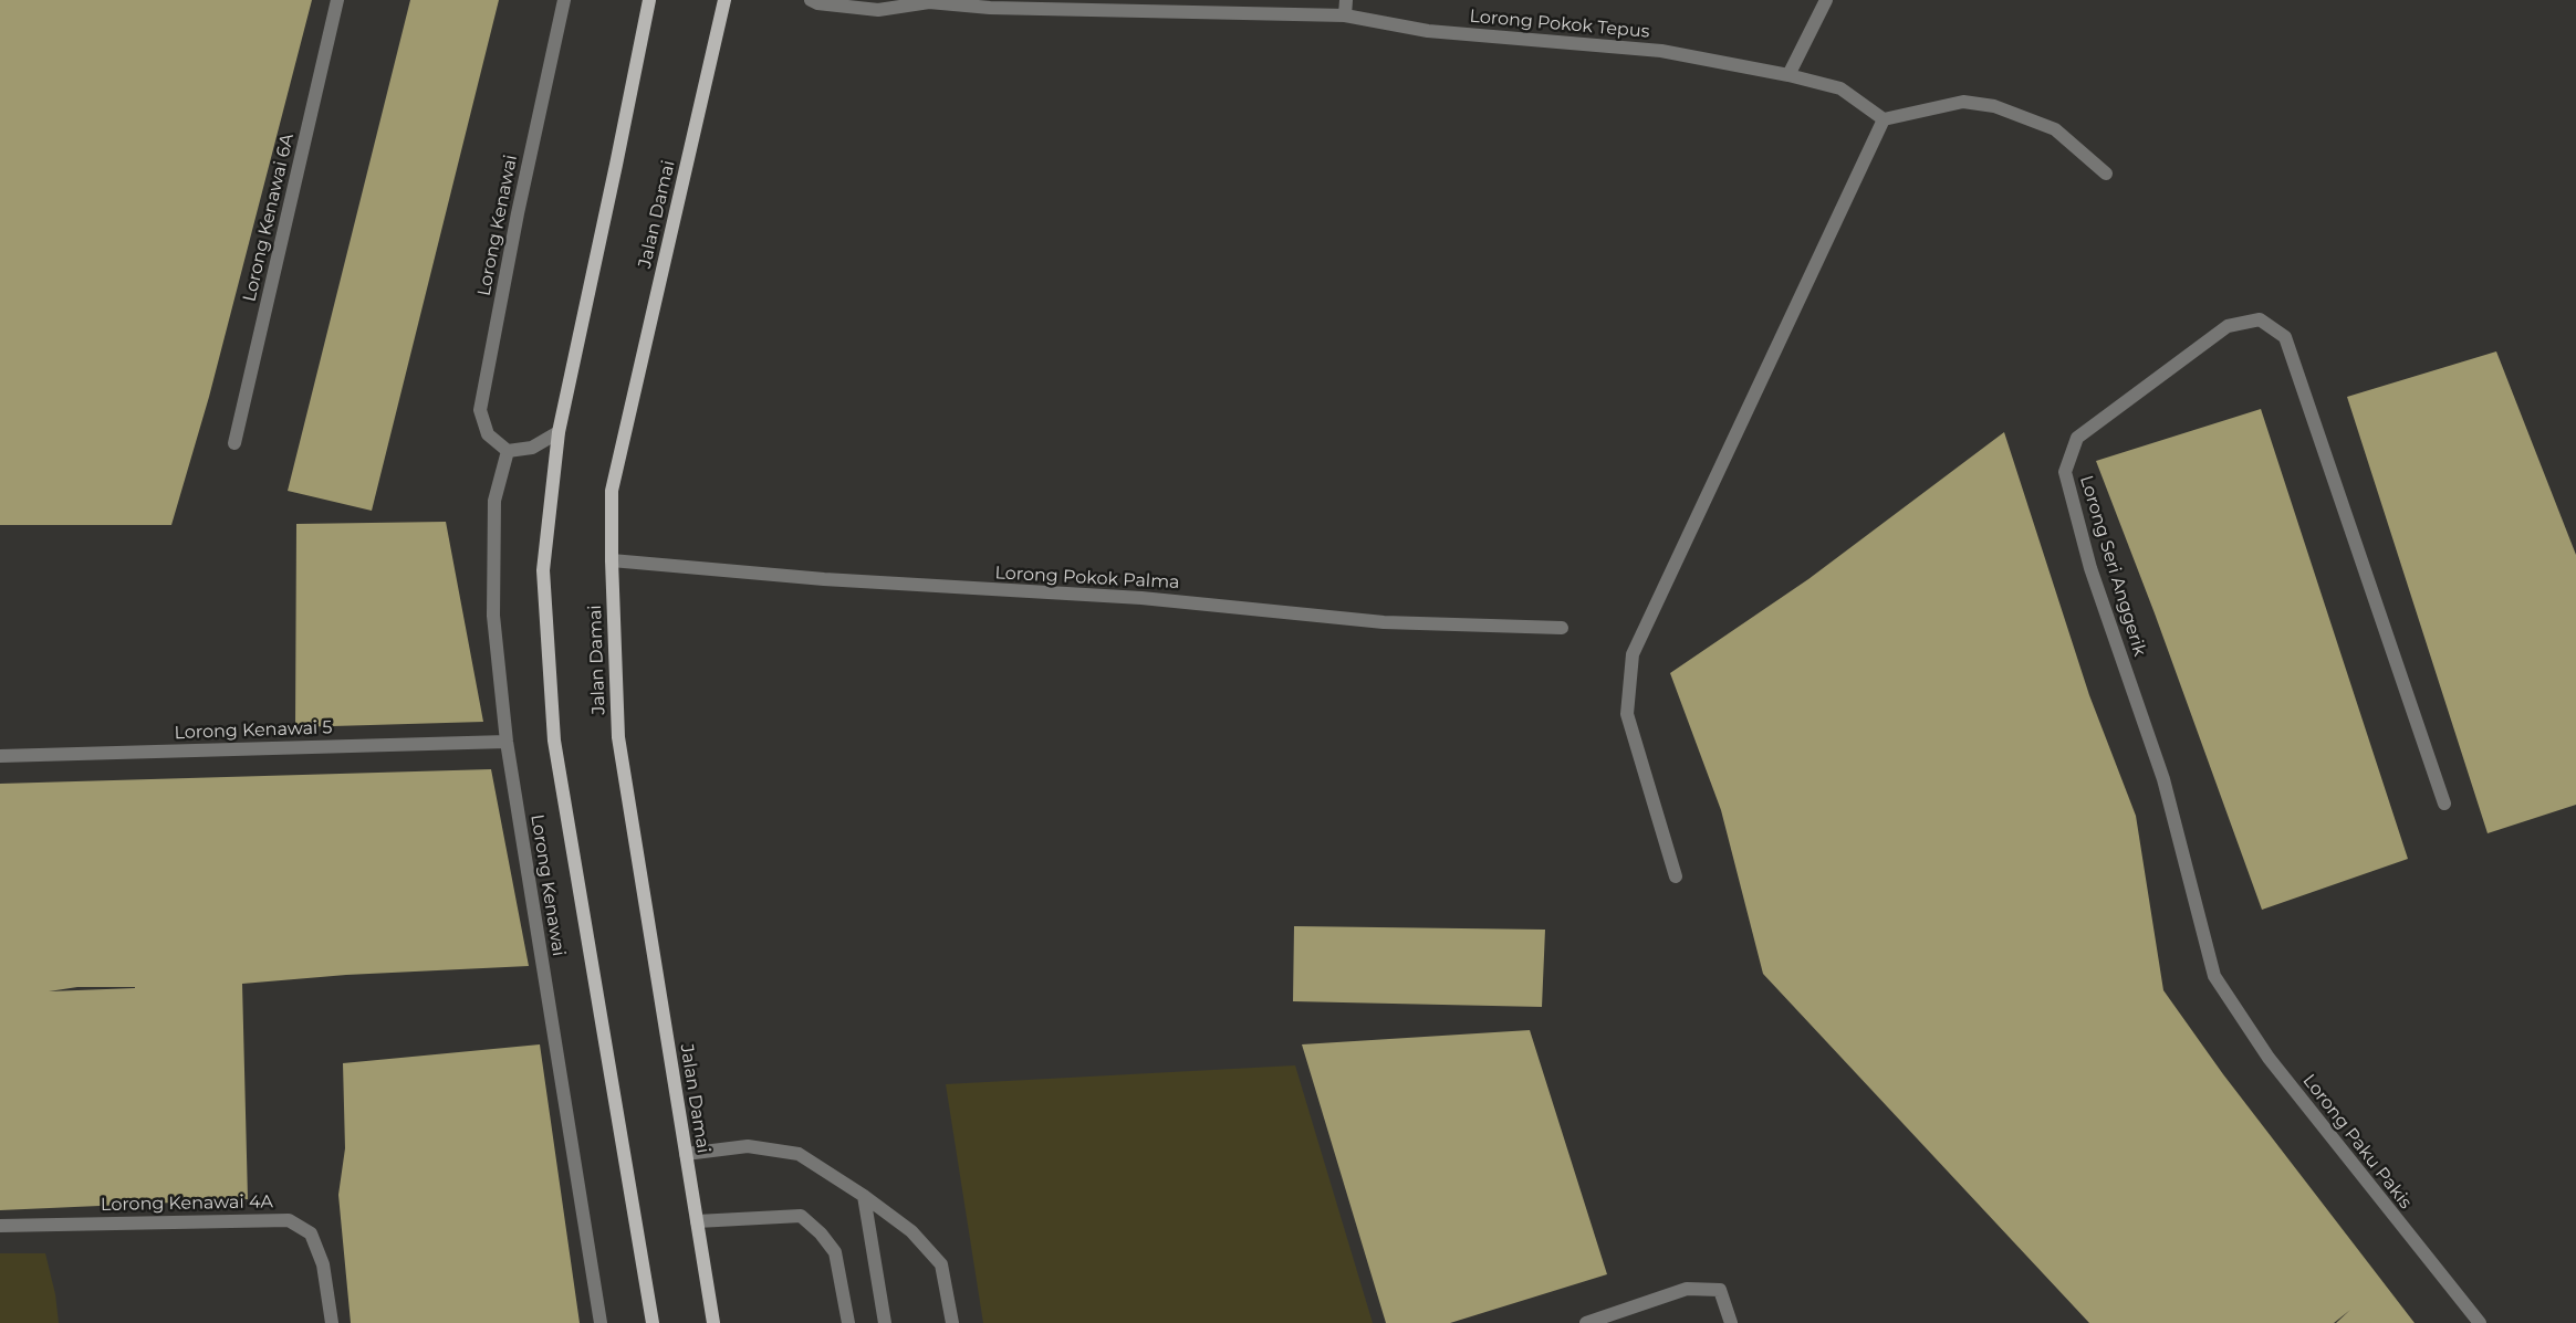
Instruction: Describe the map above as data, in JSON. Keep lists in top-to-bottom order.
{
  "streets": {
    "main road": ["Jalan Damai"],
    "street": [
      "Lorong Pokok Tepus",
      "Lorong Kenawai 6A",
      "Lorong Kenawai",
      "Lorong Seri Anggerik",
      "Lorong Pokok Palma",
      "Lorong Kenawai 5",
      "Lorong Paku Pakis",
      "Lorong Kenawai 4A"
    ]
  },
  "crossings": [
    ["Jalan Damai", "Lorong Pokok Palma"],
    ["Lorong Kenawai", "Lorong Kenawai 5"],
    ["Lorong Seri Anggerik", "Lorong Paku Pakis"]
  ]
}
